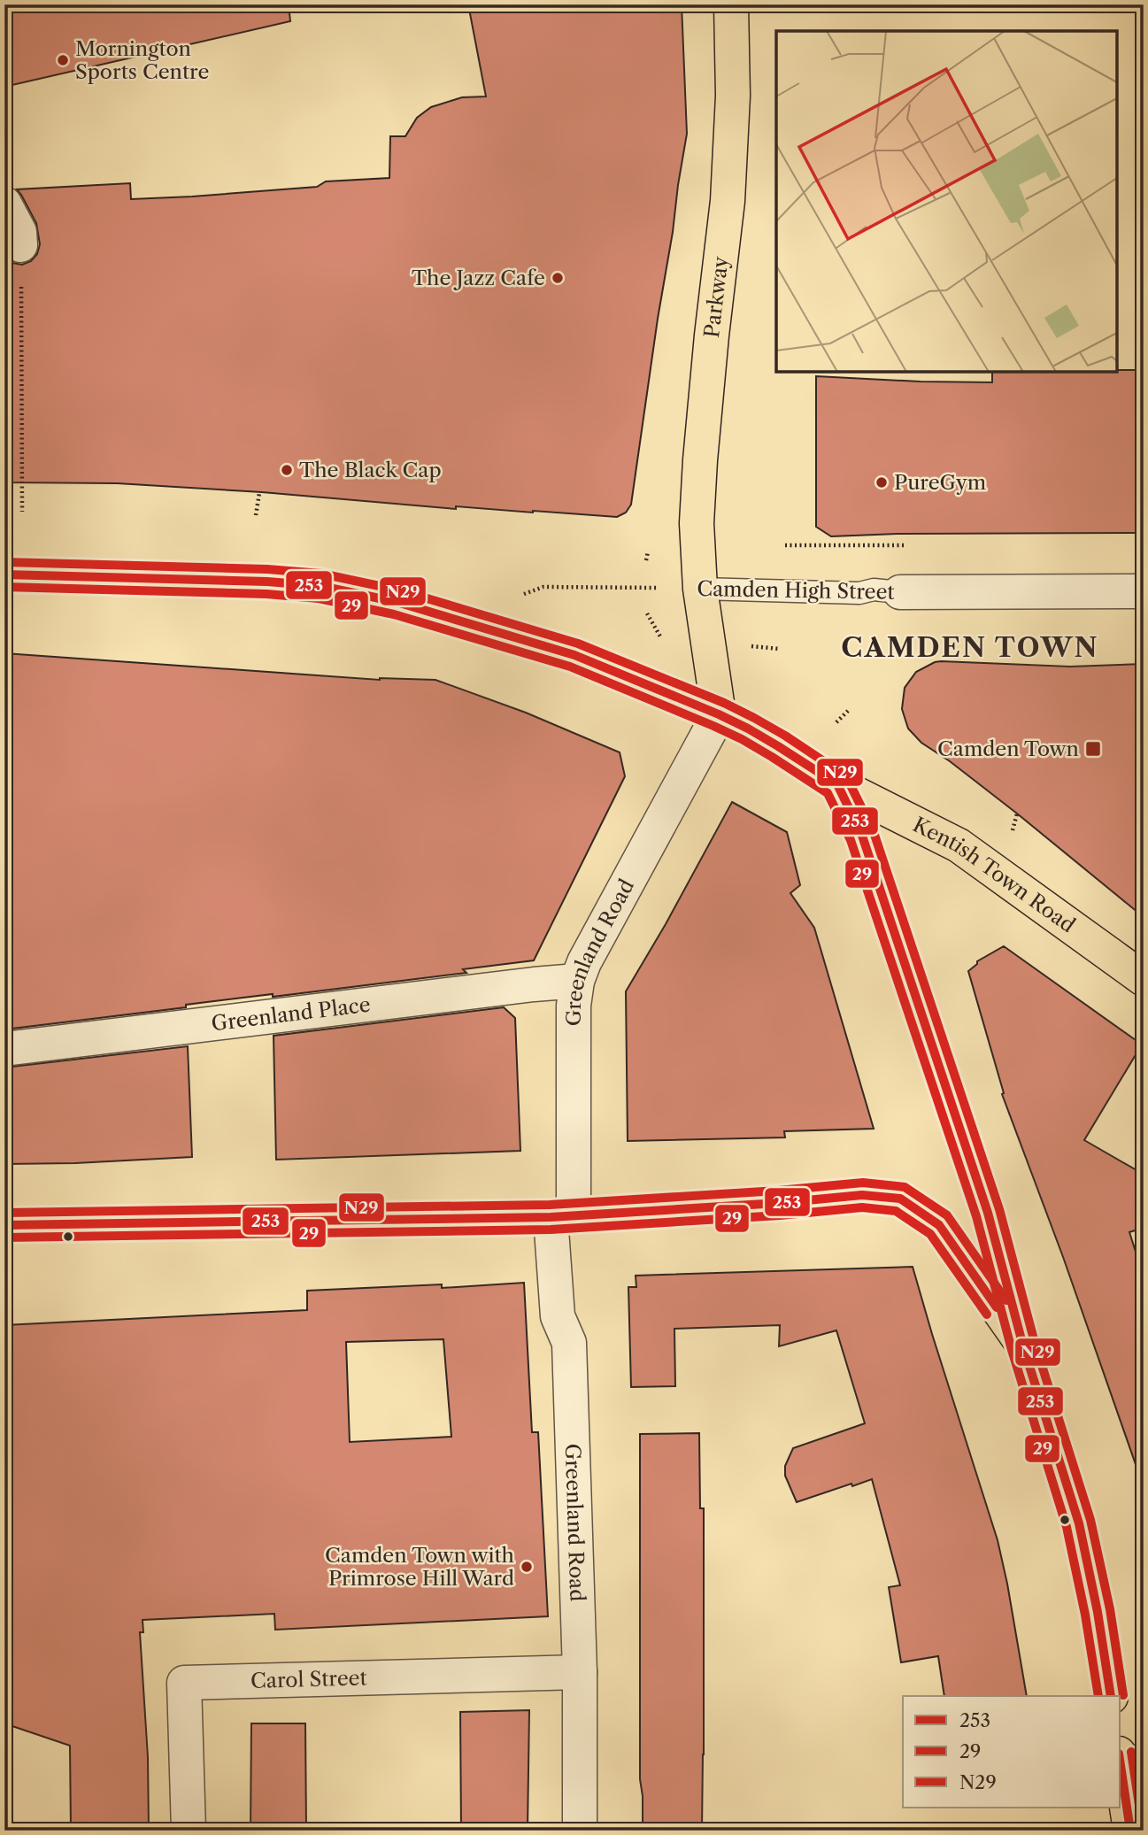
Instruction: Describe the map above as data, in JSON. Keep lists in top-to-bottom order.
{
  "streets": {
    "main road": ["Parkway", "Kentish Town Road"],
    "street": [
      "Camden High Street",
      "Greenland Road",
      "Greenland Place",
      "Carol Street"
    ]
  },
  "crossings": [
    ["Parkway", "Camden High Street"],
    ["Parkway", "Kentish Town Road"],
    ["Parkway", "Greenland Road"],
    ["Kentish Town Road", "Greenland Road"],
    ["Greenland Road", "Greenland Place"],
    ["Greenland Road", "Carol Street"]
  ],
  "districts": ["CAMDEN TOWN"],
  "places": {
    "other": [
      "Mornington Sports Centre",
      "The Jazz Cafe",
      "The Black Cap",
      "PureGym",
      "Camden Town with Primrose Hill Ward"
    ],
    "transit": ["Camden Town"]
  },
  "lines": ["transit line N29", "transit line 253", "transit line 29"],
  "legend": ["253", "29", "N29"]
}
